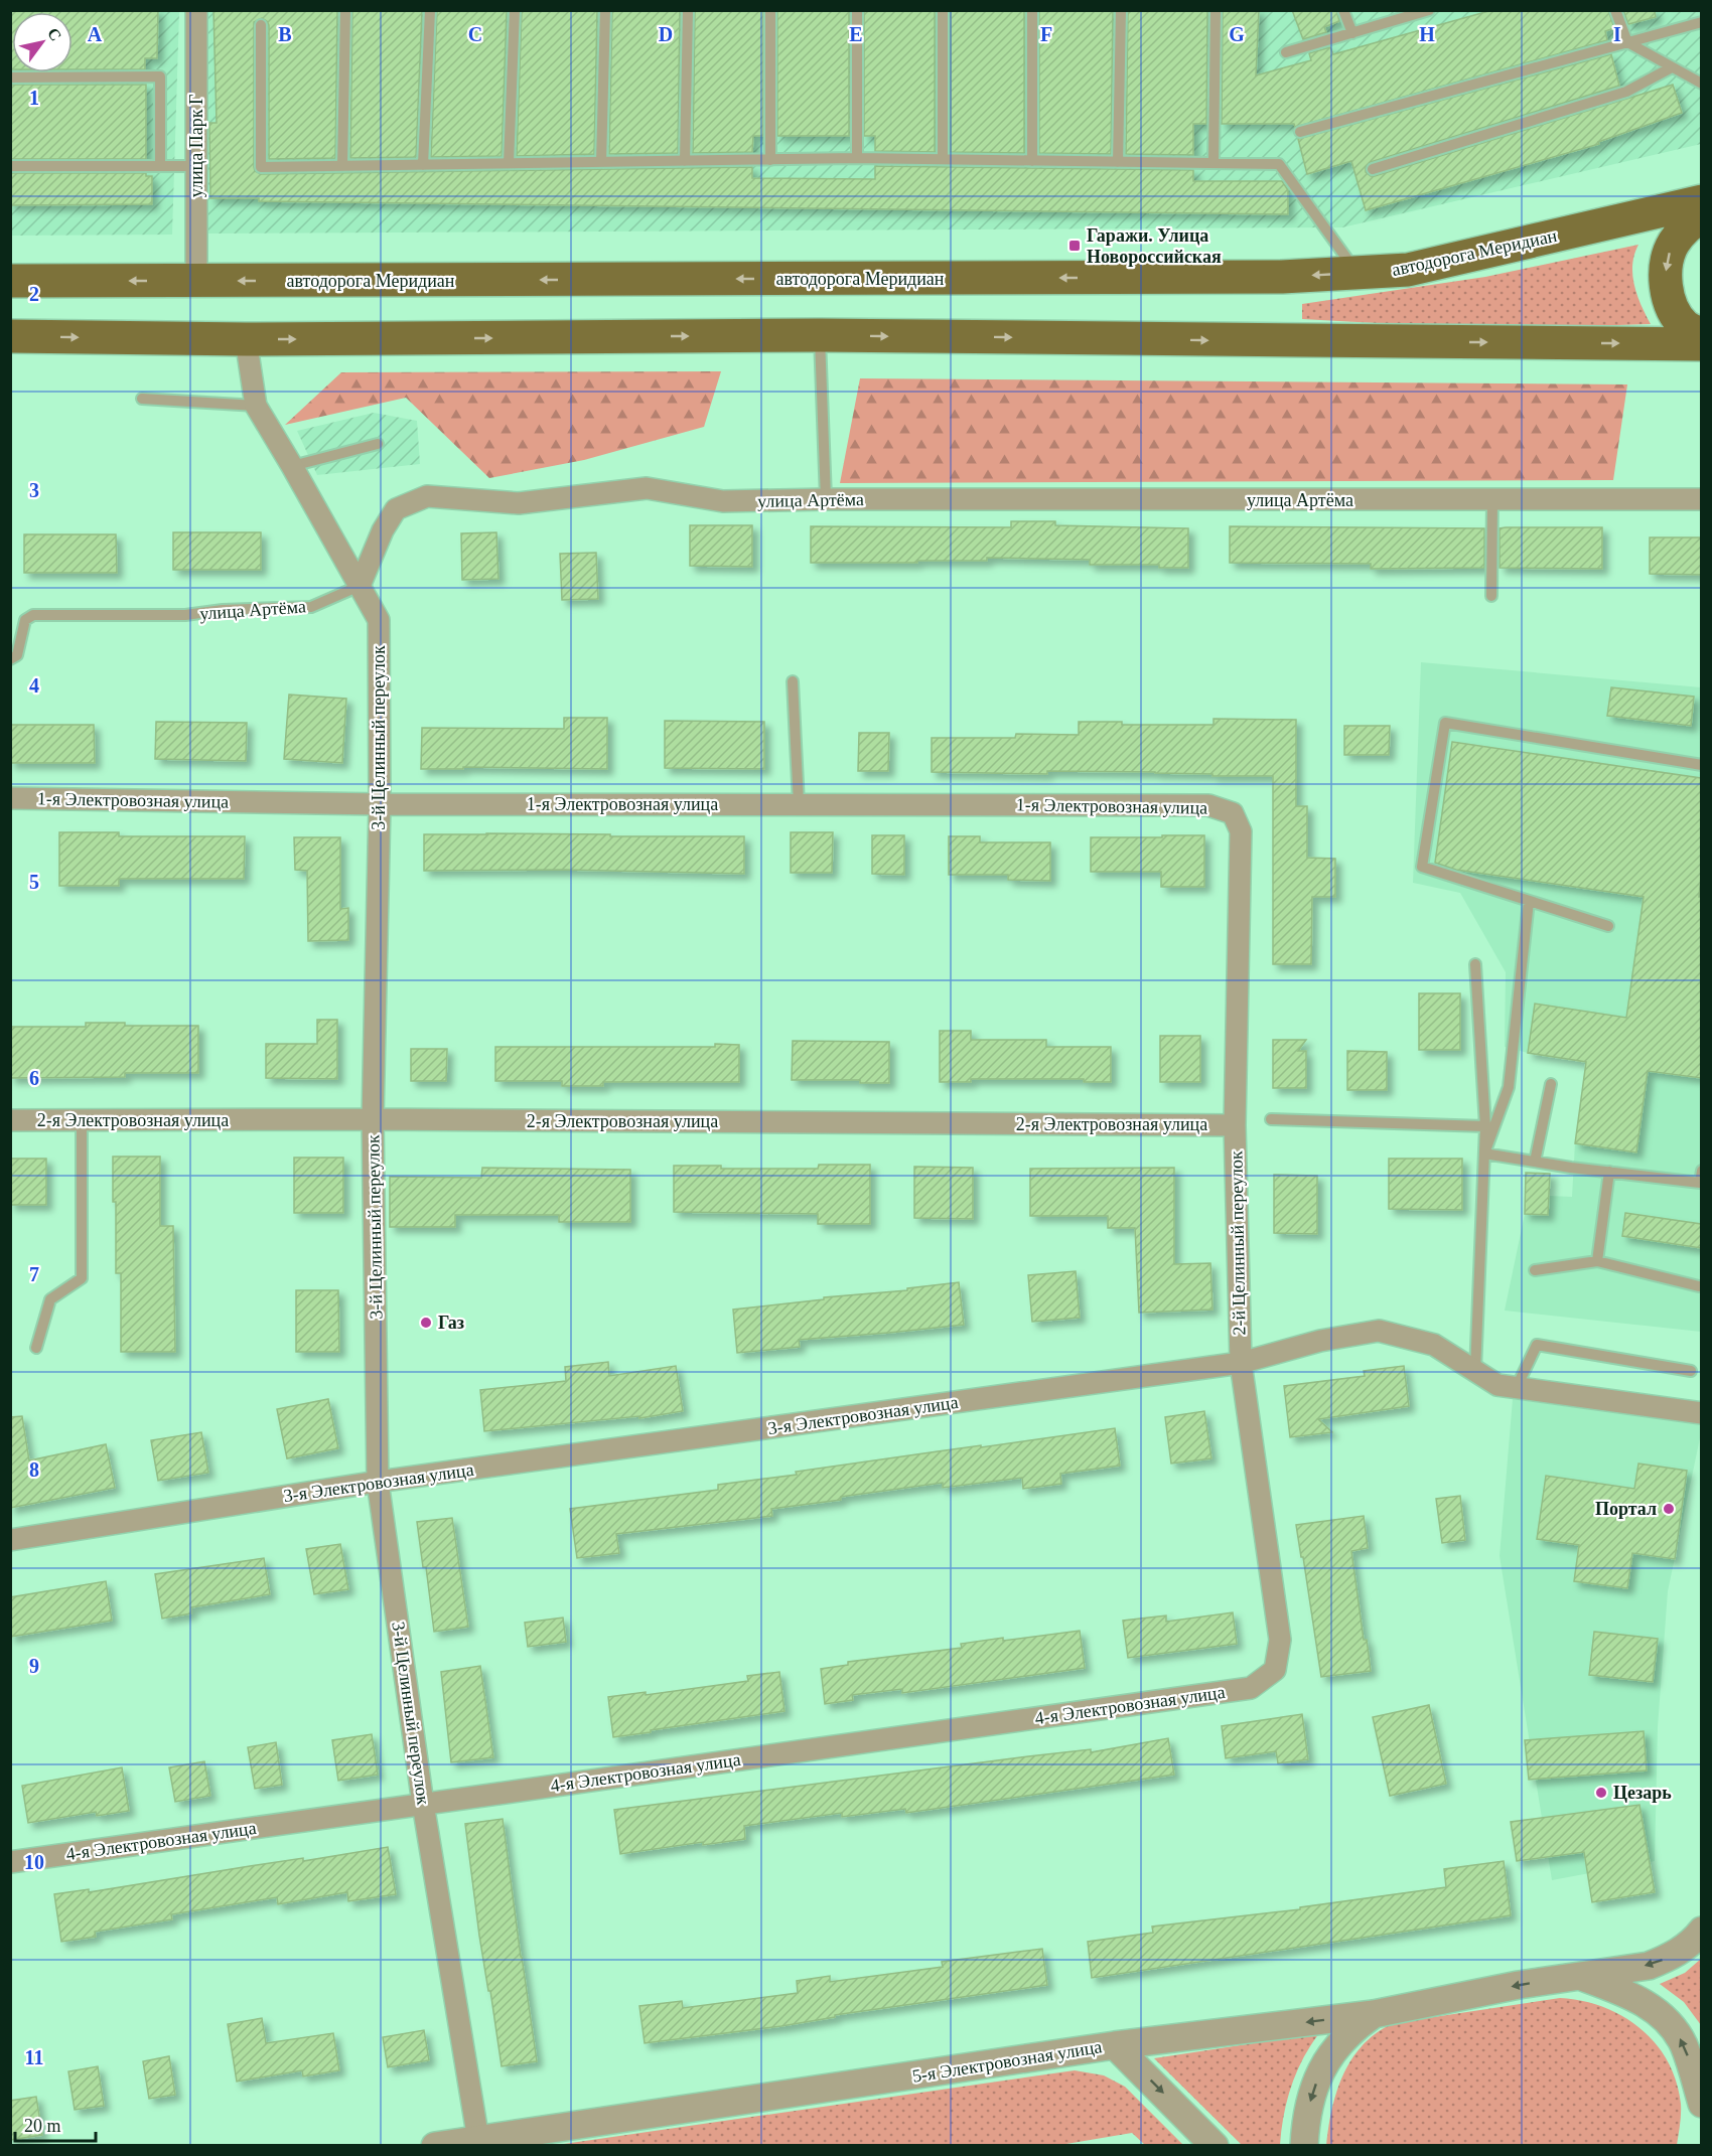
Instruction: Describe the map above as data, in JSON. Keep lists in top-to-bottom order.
{
  "streets": {
    "main road": ["автодорога Меридиан"],
    "street": [
      "улица Парк Г",
      "улица Артёма",
      "3-й Целинный переулок",
      "1-я Электровозная улица",
      "2-я Электровозная улица",
      "2-й Целинный переулок",
      "3-я Электровозная улица",
      "4-я Электровозная улица",
      "5-я Электровозная улица"
    ]
  },
  "crossings": [
    ["улица Парк Г", "автодорога Меридиан"],
    ["улица Артёма", "3-й Целинный переулок"],
    ["3-й Целинный переулок", "1-я Электровозная улица"],
    ["3-й Целинный переулок", "2-я Электровозная улица"],
    ["3-й Целинный переулок", "3-я Электровозная улица"],
    ["3-й Целинный переулок", "4-я Электровозная улица"],
    ["3-й Целинный переулок", "5-я Электровозная улица"],
    ["1-я Электровозная улица", "2-й Целинный переулок"],
    ["2-я Электровозная улица", "2-й Целинный переулок"],
    ["2-й Целинный переулок", "3-я Электровозная улица"],
    ["2-й Целинный переулок", "4-я Электровозная улица"]
  ],
  "one_way": ["5-я Электровозная улица"],
  "places": {
    "transit": ["Гаражи. Улица Новороссийская"],
    "other": ["Газ", "Портал", "Цезарь"]
  },
  "scale_bar": "20 m",
  "north": "top right",
  "grid": {
    "columns": [
      "A",
      "B",
      "C",
      "D",
      "E",
      "F",
      "G",
      "H",
      "I"
    ],
    "rows": [
      "1",
      "2",
      "3",
      "4",
      "5",
      "6",
      "7",
      "8",
      "9",
      "10",
      "11"
    ]
  }
}
